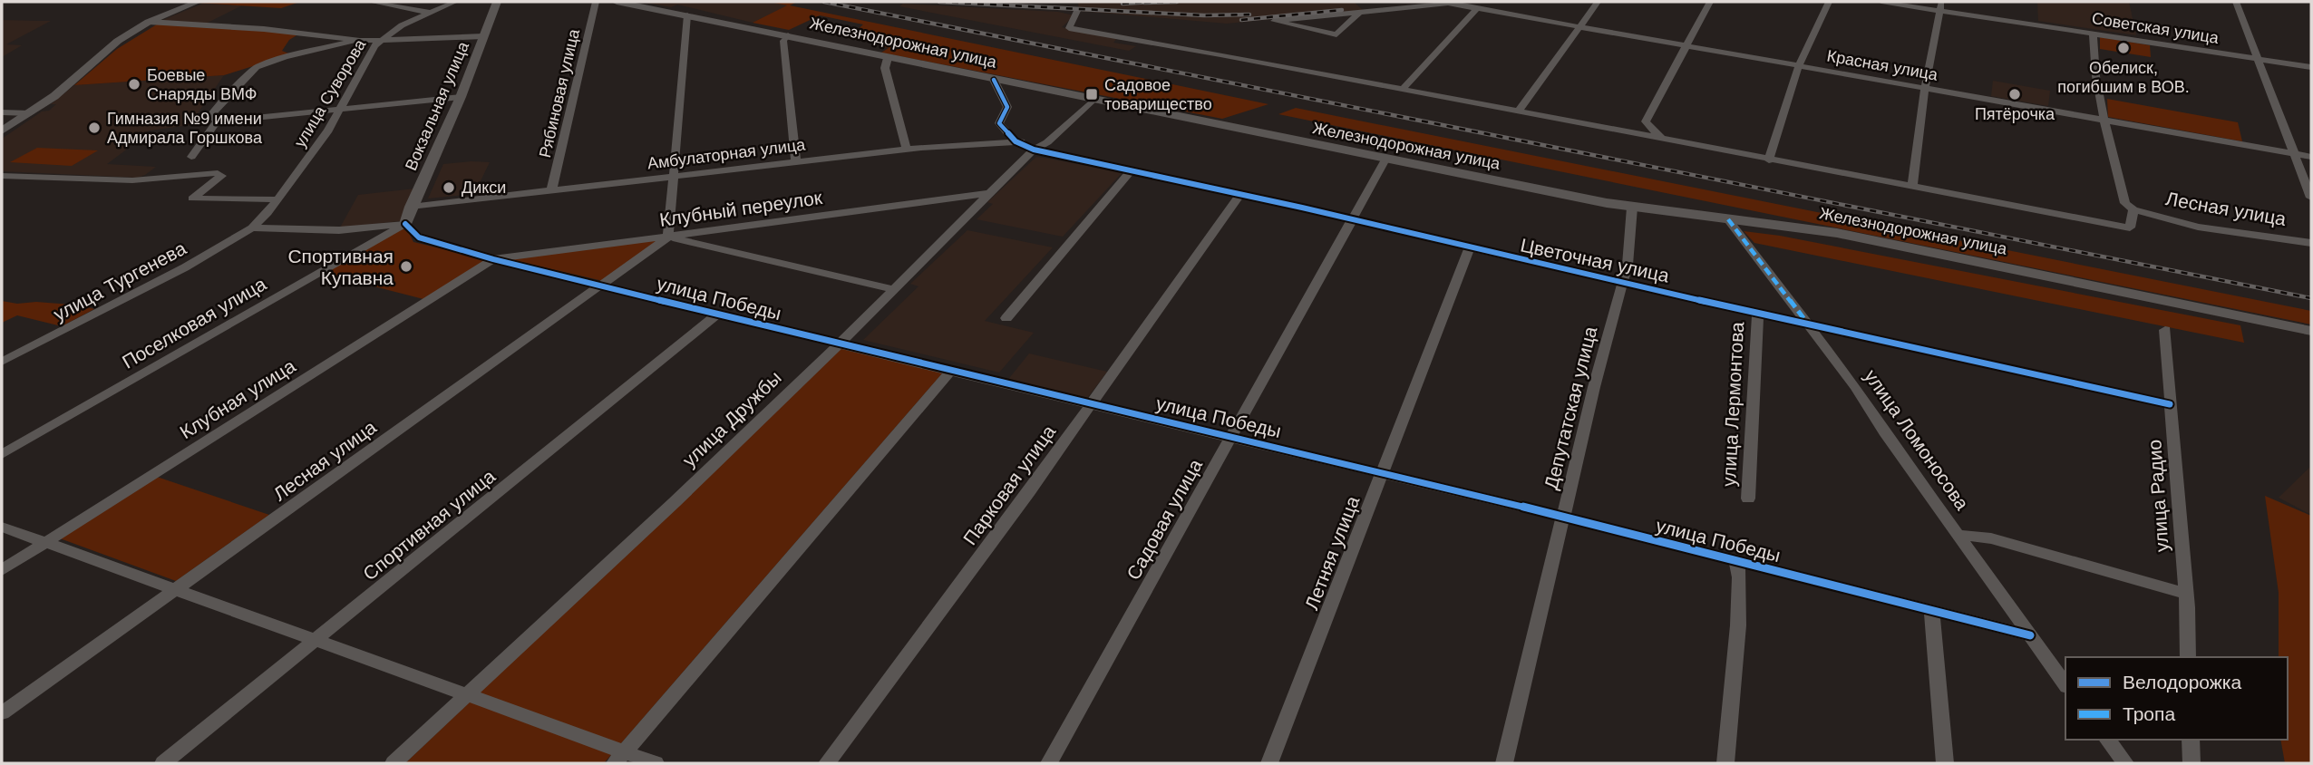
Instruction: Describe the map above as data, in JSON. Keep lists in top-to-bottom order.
{
  "streets": {
    "main road": ["Железнодорожная улица"],
    "street": [
      "Советская улица",
      "Красная улица",
      "улица Суворова",
      "Рябиновая улица",
      "Вокзальная улица",
      "Амбулаторная улица",
      "Клубный переулок",
      "Лесная улица",
      "Цветочная улица",
      "улица Тургенева",
      "улица Победы",
      "Поселковая улица",
      "Клубная улица",
      "улица Лермонтова",
      "Депутатская улица",
      "улица Дружбы",
      "улица Ломоносова",
      "Парковая улица",
      "улица Радио",
      "Садовая улица",
      "Спортивная улица",
      "Летняя улица"
    ]
  },
  "crossings": [
    ["Железнодорожная улица", "Депутатская улица"],
    ["Железнодорожная улица", "улица Дружбы"],
    ["Железнодорожная улица", "улица Ломоносова"],
    ["Железнодорожная улица", "Садовая улица"],
    ["улица Суворова", "улица Тургенева"],
    ["Рябиновая улица", "Амбулаторная улица"],
    ["Вокзальная улица", "Амбулаторная улица"],
    ["Вокзальная улица", "улица Победы"],
    ["Вокзальная улица", "Поселковая улица"],
    ["Амбулаторная улица", "Цветочная улица"],
    ["Амбулаторная улица", "улица Дружбы"],
    ["Клубный переулок", "Лесная улица"],
    ["Клубный переулок", "улица Победы"],
    ["Клубный переулок", "Клубная улица"],
    ["Клубный переулок", "улица Дружбы"],
    ["Лесная улица", "улица Победы"],
    ["Цветочная улица", "улица Лермонтова"],
    ["Цветочная улица", "Депутатская улица"],
    ["Цветочная улица", "улица Дружбы"],
    ["Цветочная улица", "улица Ломоносова"],
    ["Цветочная улица", "Парковая улица"],
    ["Цветочная улица", "улица Радио"],
    ["Цветочная улица", "Садовая улица"],
    ["Цветочная улица", "Летняя улица"],
    ["улица Победы", "Поселковая улица"],
    ["улица Победы", "Клубная улица"],
    ["улица Победы", "Депутатская улица"],
    ["улица Победы", "улица Дружбы"],
    ["улица Победы", "улица Ломоносова"],
    ["улица Победы", "Парковая улица"],
    ["улица Победы", "Садовая улица"],
    ["улица Победы", "Спортивная улица"],
    ["улица Победы", "Летняя улица"]
  ],
  "places": {
    "other": [
      "Обелиск, погибшим в ВОВ.",
      "Боевые Снаряды ВМФ",
      "Пятёрочка",
      "Гимназия №9 имени Адмирала Горшкова",
      "Дикси",
      "Спортивная Купавна"
    ],
    "transit": ["Садовое товарищество"]
  },
  "legend": ["Велодорожка", "Тропа"]
}
